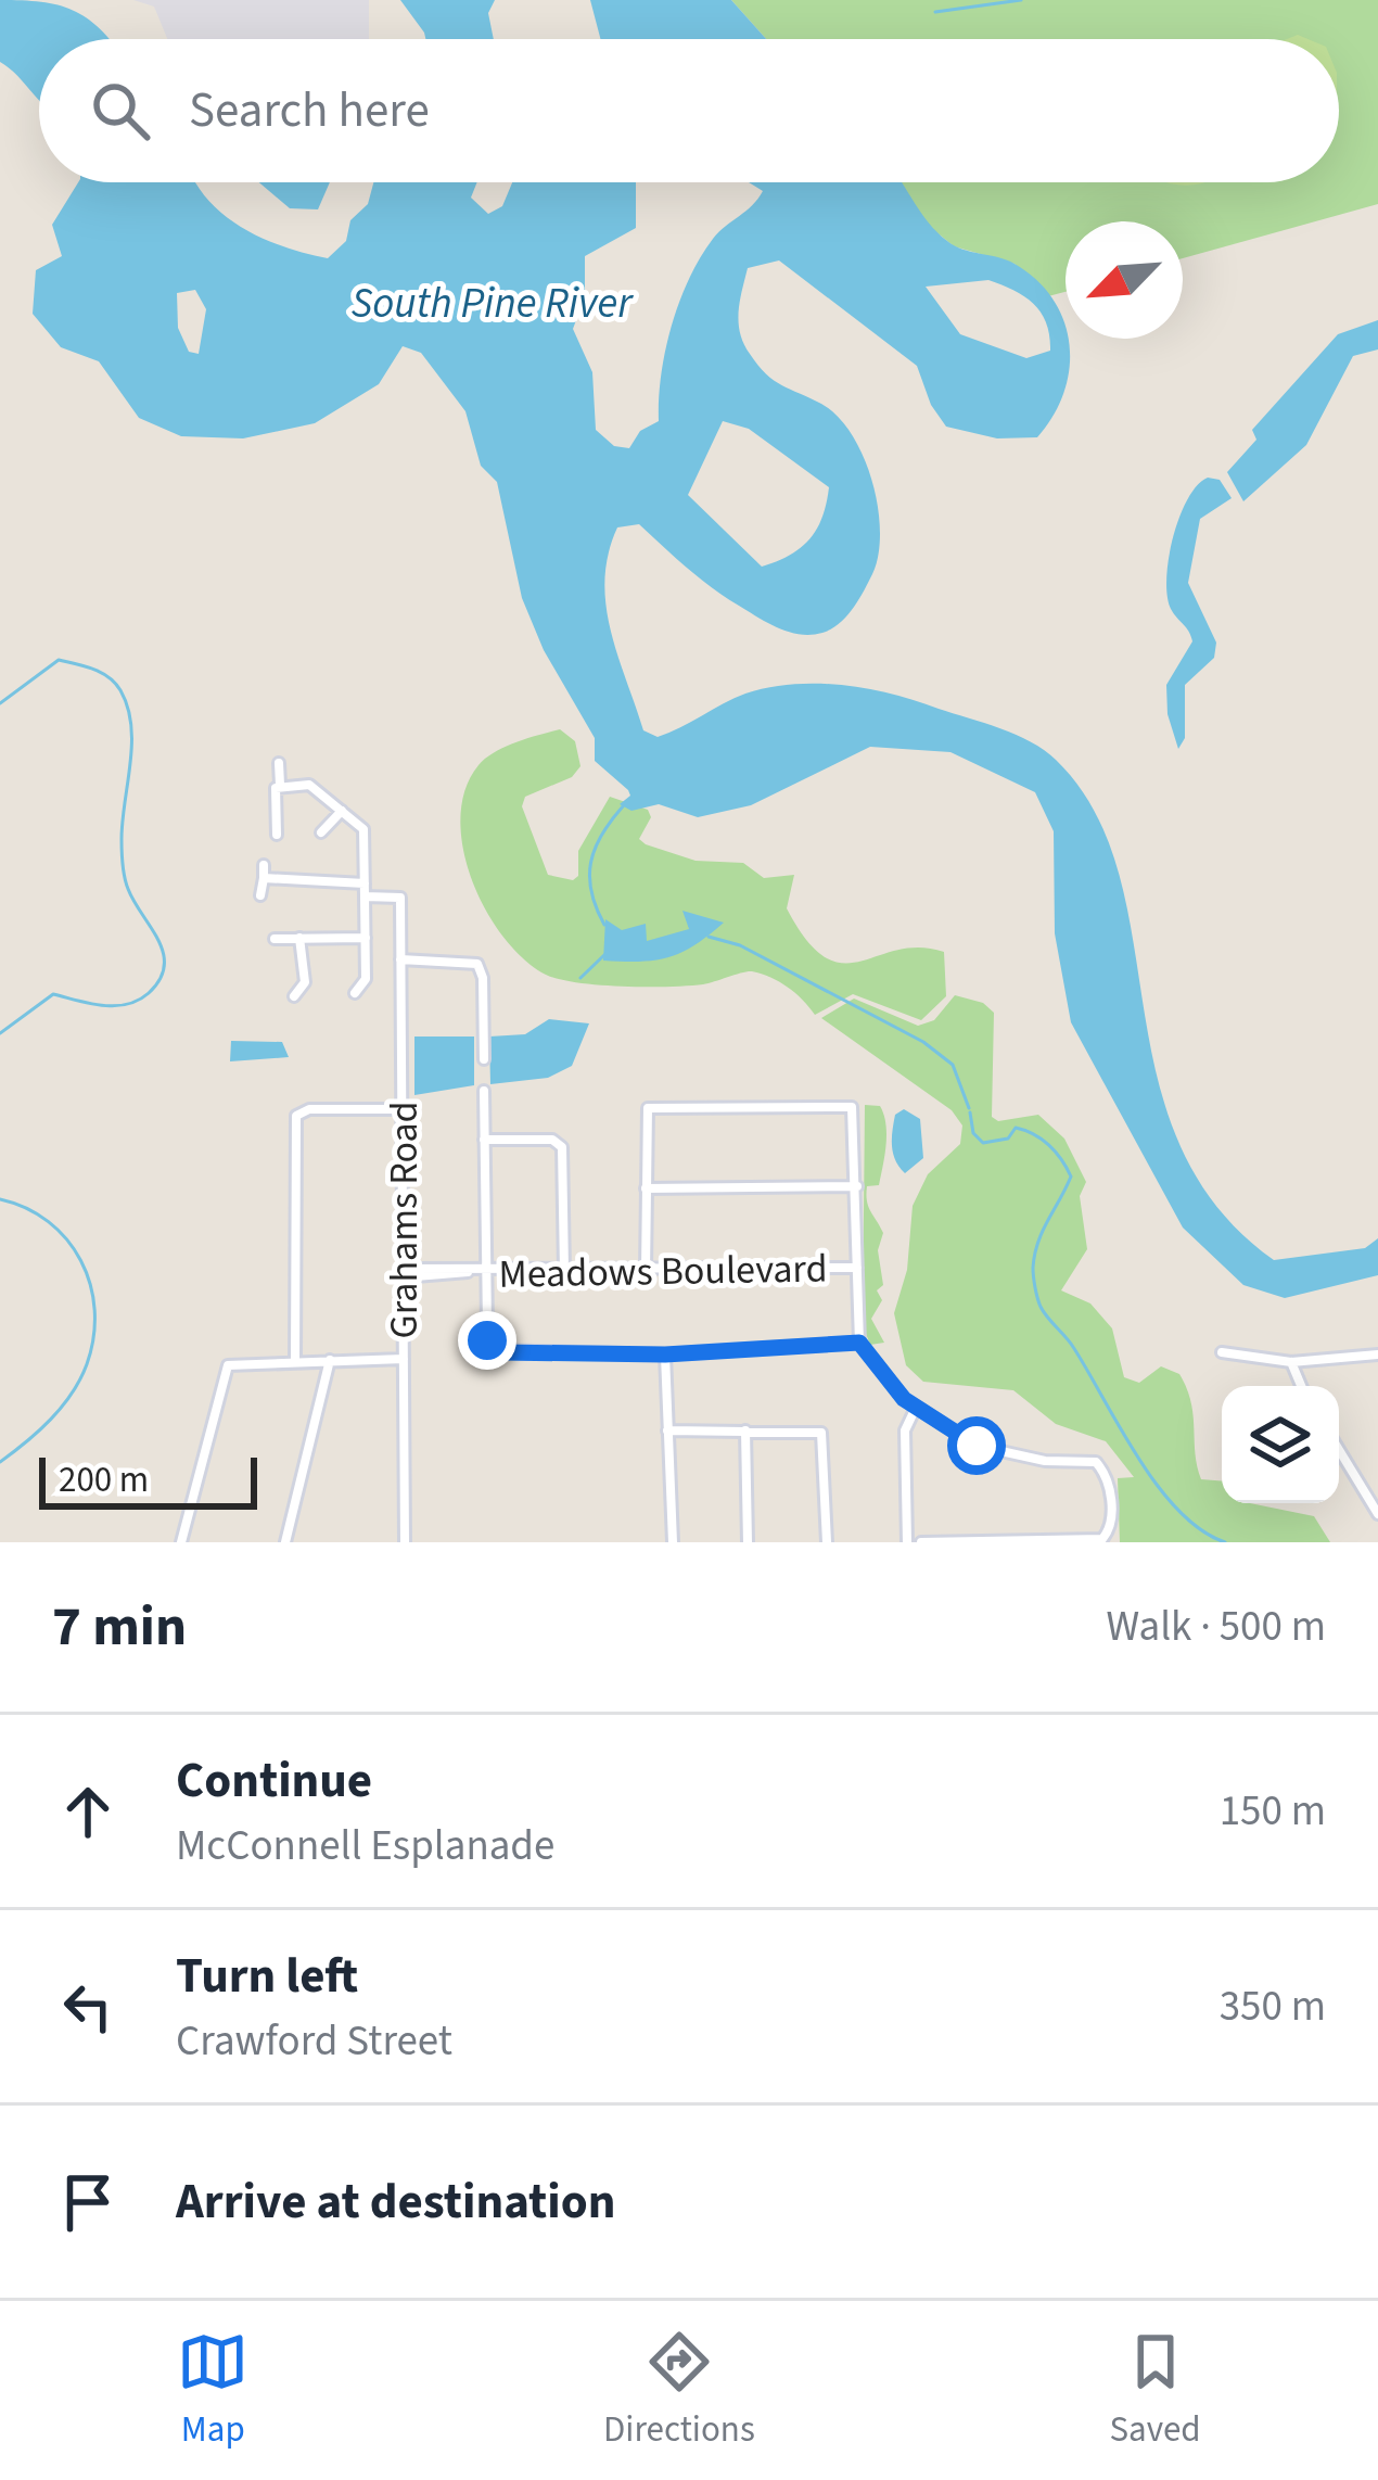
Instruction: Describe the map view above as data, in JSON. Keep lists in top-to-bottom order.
{
  "streets": {
    "street": ["Grahams Road", "Meadows Boulevard"]
  },
  "crossings": [
    ["Grahams Road", "Meadows Boulevard"]
  ],
  "water": ["South Pine River"],
  "scale_bar": "200 m",
  "north": "bottom left",
  "page": {
    "search": "Search here",
    "scale": "200 m",
    "heading": ["7 min", "Walk · 500 m"],
    "list": [
      ["Continue", "McConnell Esplanade", "150 m"],
      ["Turn left", "Crawford Street", "350 m"],
      "Arrive at destination"
    ],
    "nav": ["Map", "Directions", "Saved"]
  }
}
